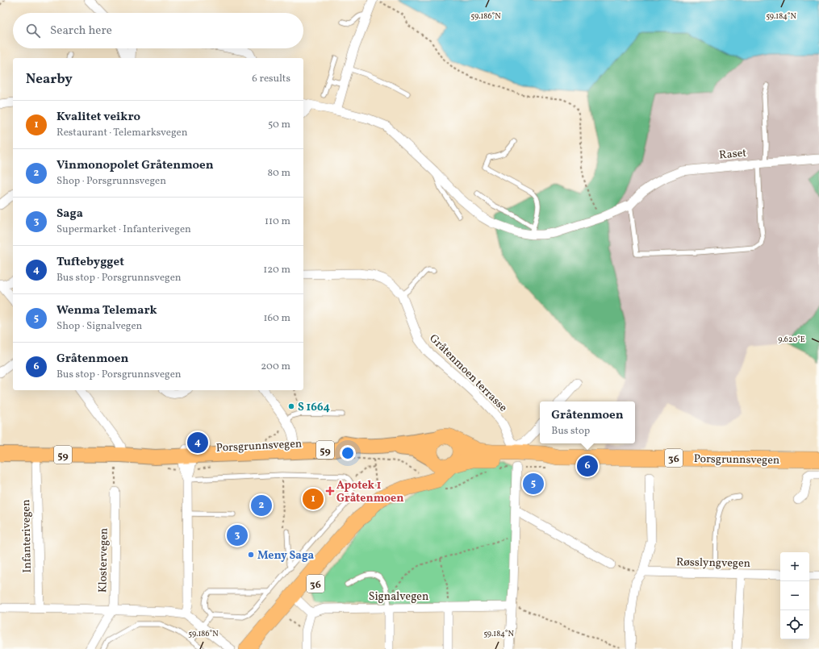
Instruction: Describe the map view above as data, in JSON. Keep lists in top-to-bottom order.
{
  "streets": {
    "highway": ["Porsgrunnsvegen", "36"],
    "main road": ["59"],
    "street": [
      "Raset",
      "Gråtenmoen terrasse",
      "Infanterivegen",
      "Klostervegen",
      "Røsslyngvegen",
      "Signalvegen"
    ]
  },
  "crossings": [
    ["Porsgrunnsvegen", "36"]
  ],
  "places": {
    "other": ["S 1664", "Meny Saga"],
    "health": ["Apotek 1 Gråtenmoen"]
  },
  "page": {
    "search": "Search here",
    "heading": ["Nearby", "6 results"],
    "list": [
      {
        "mark": "1",
        "name": "Kvalitet veikro",
        "note": "Restaurant · Telemarksvegen",
        "value": "50 m"
      },
      {
        "mark": "2",
        "name": "Vinmonopolet Gråtenmoen",
        "note": "Shop · Porsgrunnsvegen",
        "value": "80 m"
      },
      {
        "mark": "3",
        "name": "Saga",
        "note": "Supermarket · Infanterivegen",
        "value": "110 m"
      },
      {
        "mark": "4",
        "name": "Tuftebygget",
        "note": "Bus stop · Porsgrunnsvegen",
        "value": "120 m"
      },
      {
        "mark": "5",
        "name": "Wenma Telemark",
        "note": "Shop · Signalvegen",
        "value": "160 m"
      },
      {
        "mark": "6",
        "name": "Gråtenmoen",
        "note": "Bus stop · Porsgrunnsvegen",
        "value": "200 m"
      }
    ],
    "popup": ["Gråtenmoen", "Bus stop"],
    "pins": [
      "4",
      "6",
      "5",
      "1",
      "2",
      "3"
    ],
    "map_buttons": ["+", "−"]
  },
  "coordinates": ["59.186°N", "59.184°N", "9.620°E"]
}
